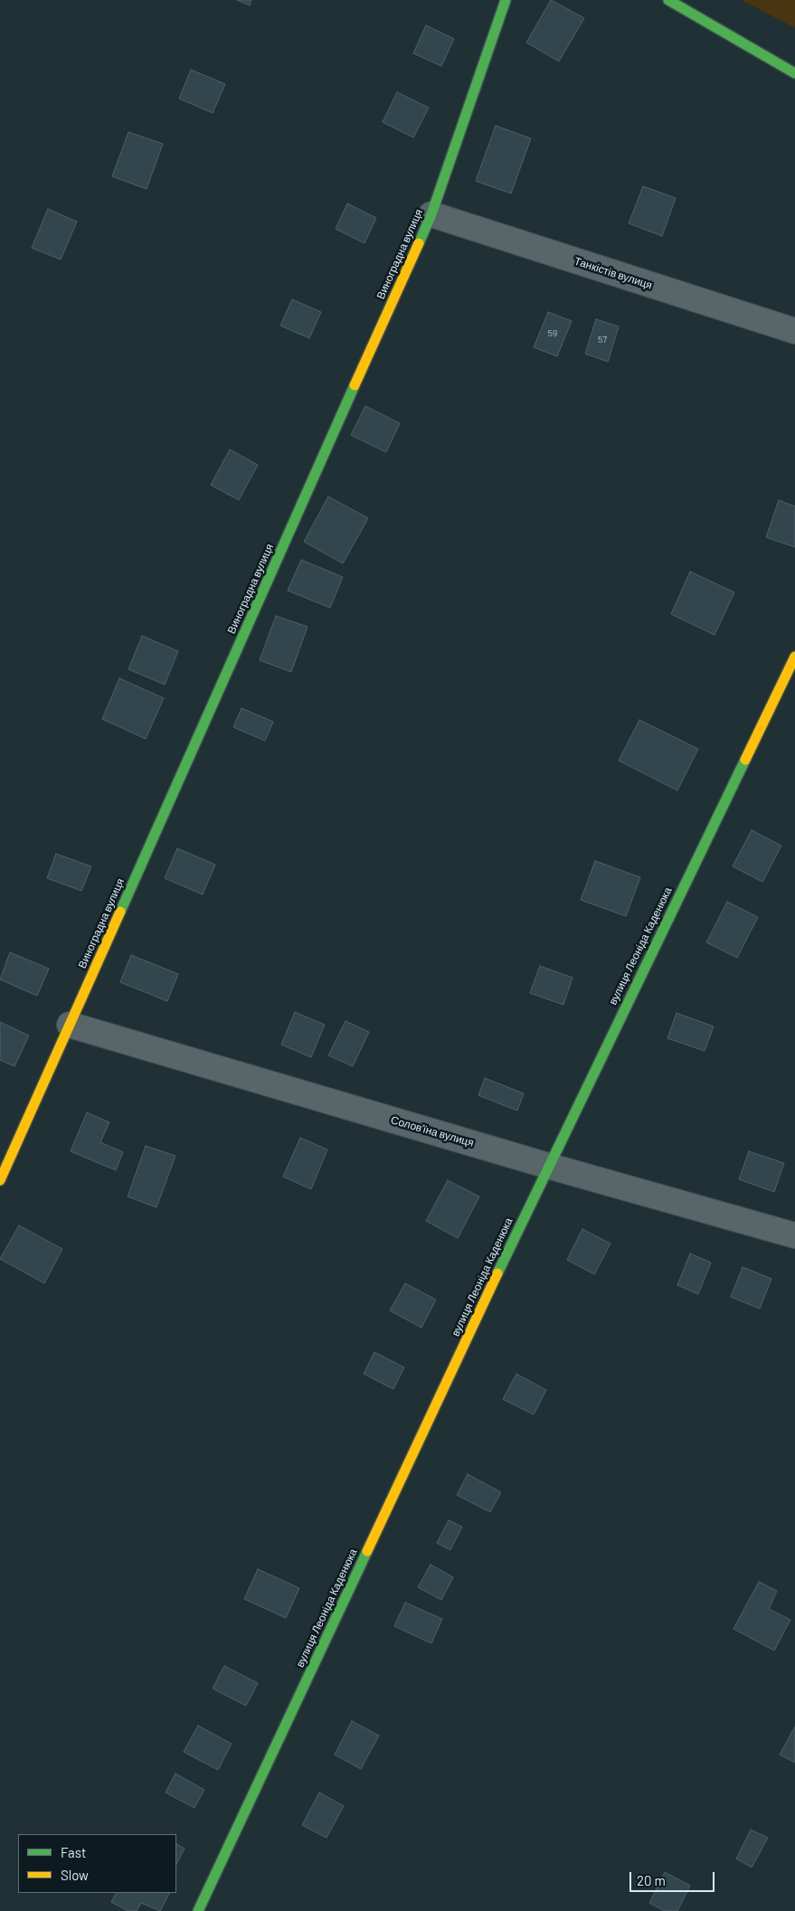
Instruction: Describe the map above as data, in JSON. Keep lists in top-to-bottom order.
{
  "streets": {
    "street": [
      "Виноградна вулиця",
      "Танкістів вулиця",
      "вулиця Леоніда Каденюка",
      "Солов'їна вулиця"
    ]
  },
  "crossings": [
    ["Виноградна вулиця", "Танкістів вулиця"],
    ["Виноградна вулиця", "Солов'їна вулиця"],
    ["вулиця Леоніда Каденюка", "Солов'їна вулиця"]
  ],
  "house_numbers": ["59", "57"],
  "legend": ["Fast", "Slow"],
  "scale_bar": "20 m"
}
